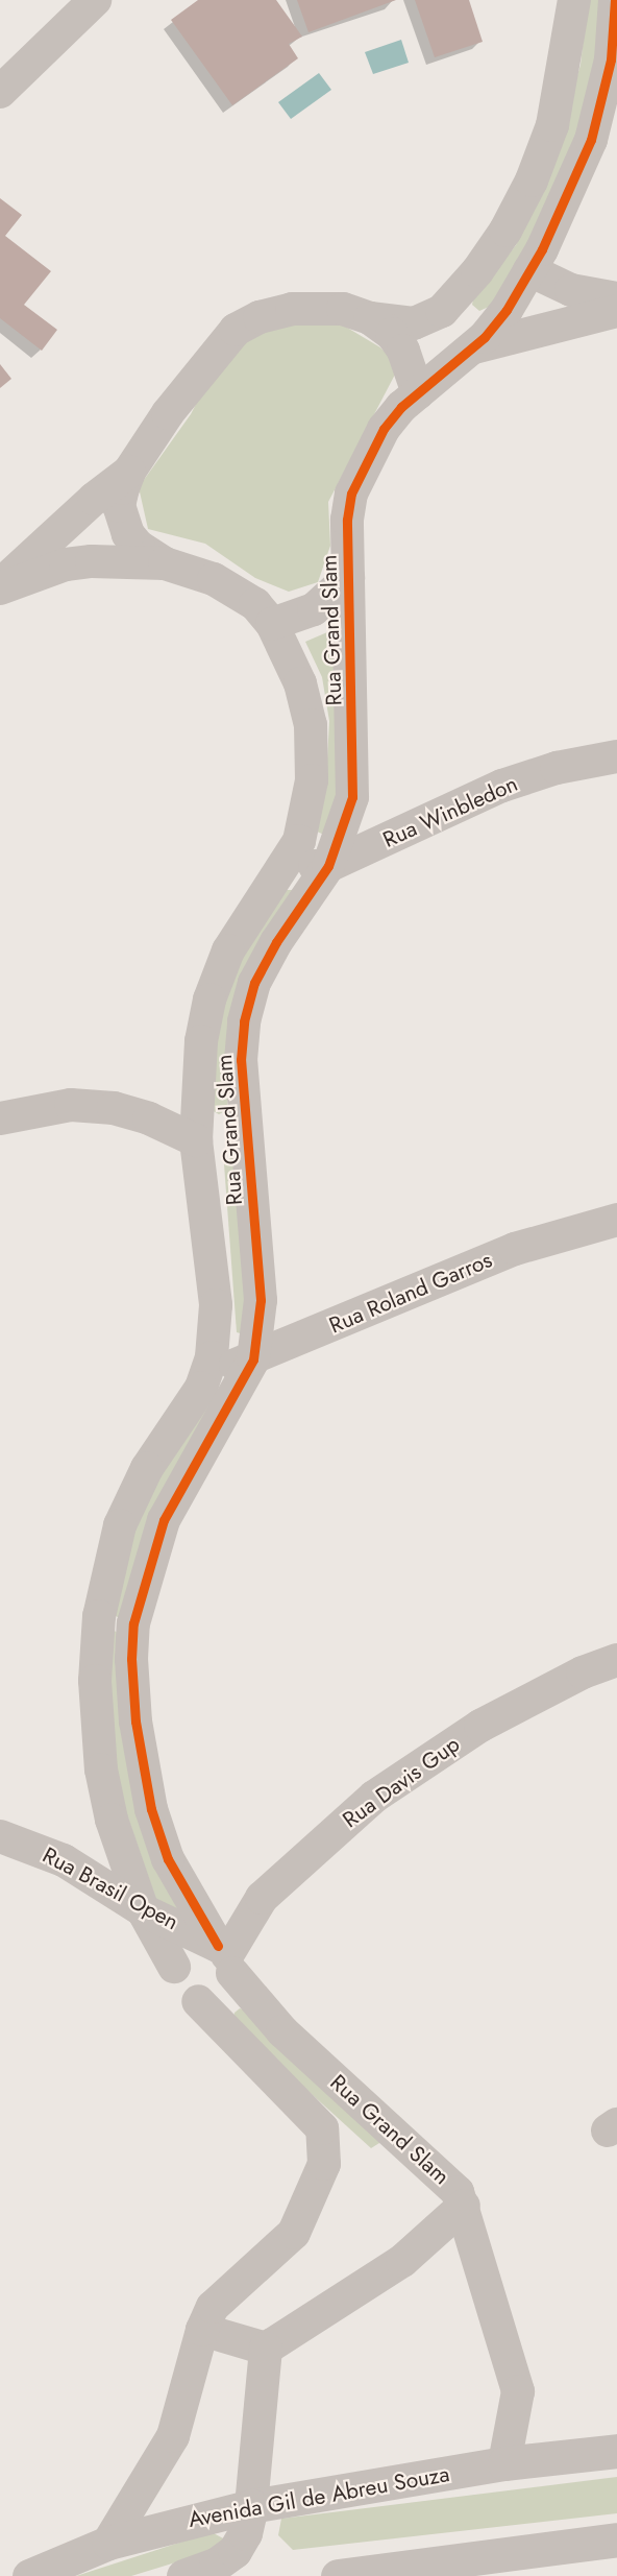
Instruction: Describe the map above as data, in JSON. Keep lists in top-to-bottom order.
{
  "streets": {
    "street": [
      "Rua Grand Slam",
      "Rua Winbledon",
      "Rua Roland Garros",
      "Rua Davis Gup",
      "Rua Brasil Open",
      "Avenida Gil de Abreu Souza"
    ]
  },
  "crossings": [
    ["Rua Grand Slam", "Rua Winbledon"],
    ["Rua Grand Slam", "Rua Roland Garros"],
    ["Rua Grand Slam", "Rua Davis Gup"],
    ["Rua Grand Slam", "Rua Brasil Open"],
    ["Rua Grand Slam", "Avenida Gil de Abreu Souza"],
    ["Rua Davis Gup", "Rua Brasil Open"]
  ]
}
